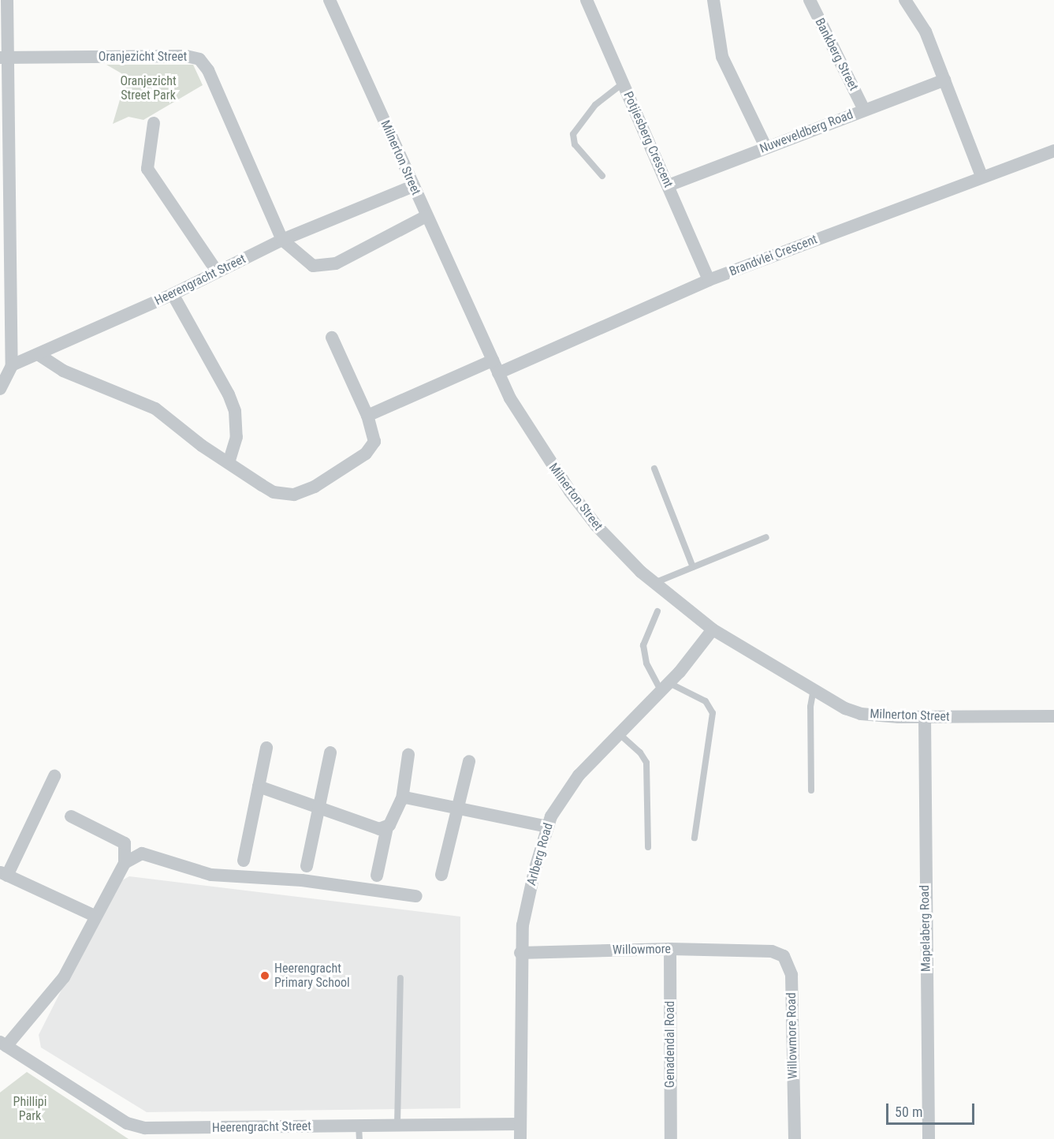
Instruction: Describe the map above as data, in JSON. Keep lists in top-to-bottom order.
{
  "streets": {
    "street": [
      "Bankberg Street",
      "Oranjezicht Street",
      "Nuweveldberg Road",
      "Potjiesberg Crescent",
      "Milnerton Street",
      "Brandvlei Crescent",
      "Heerengracht Street",
      "Arlberg Road",
      "Mapelaberg Road",
      "Willowmore",
      "Willowmore Road",
      "Genadendal Road"
    ]
  },
  "crossings": [
    ["Bankberg Street", "Nuweveldberg Road"],
    ["Oranjezicht Street", "Heerengracht Street"],
    ["Nuweveldberg Road", "Potjiesberg Crescent"],
    ["Potjiesberg Crescent", "Brandvlei Crescent"],
    ["Milnerton Street", "Brandvlei Crescent"],
    ["Milnerton Street", "Heerengracht Street"],
    ["Milnerton Street", "Arlberg Road"],
    ["Milnerton Street", "Mapelaberg Road"],
    ["Heerengracht Street", "Arlberg Road"],
    ["Arlberg Road", "Willowmore"],
    ["Willowmore", "Willowmore Road"],
    ["Willowmore", "Genadendal Road"]
  ],
  "parks": ["Oranjezicht Street Park", "Phillipi Park"],
  "places": ["Heerengracht Primary School"],
  "scale_bar": "50 m"
}
